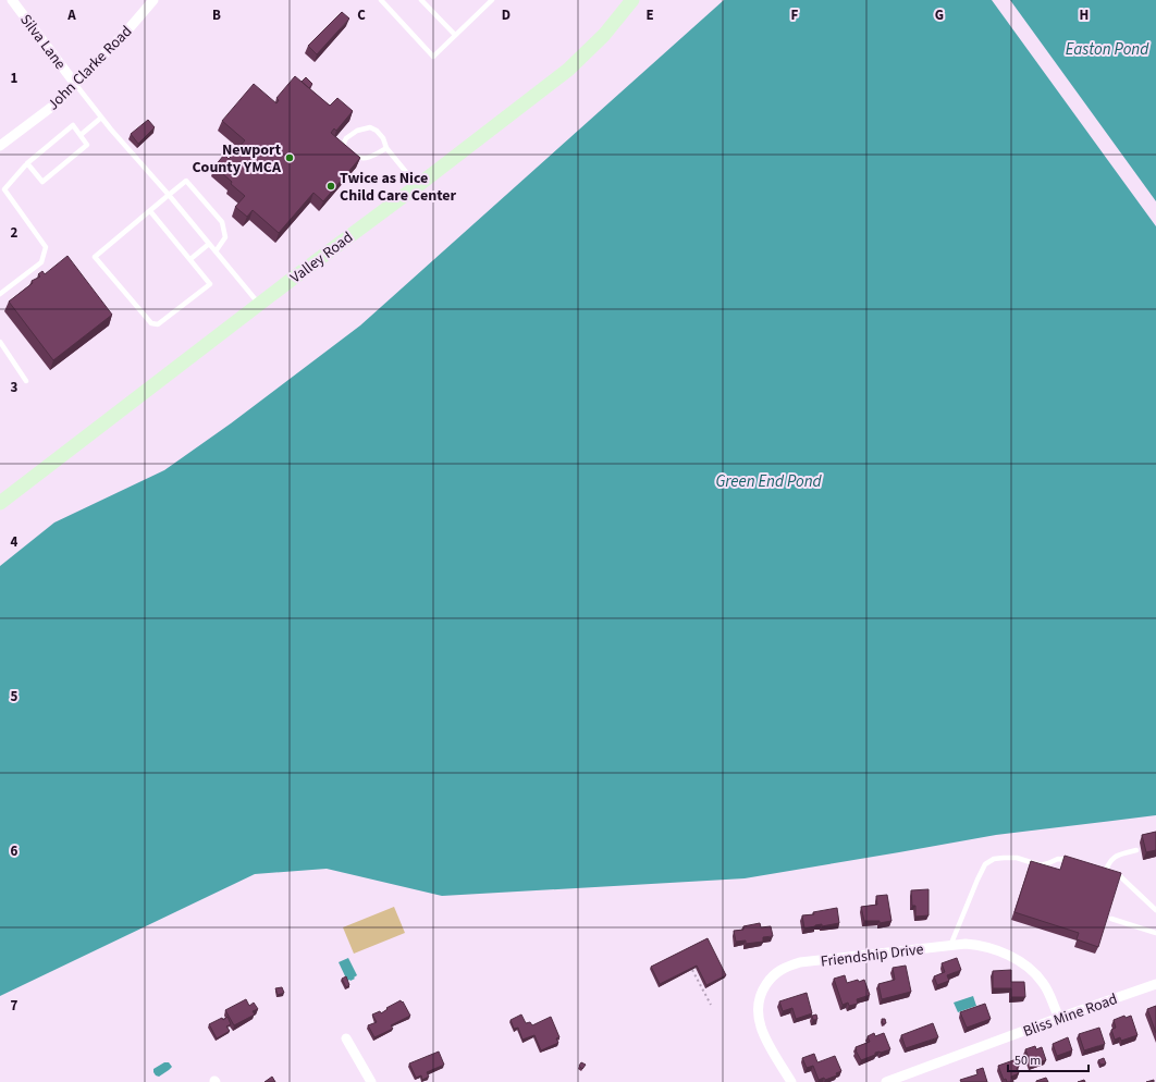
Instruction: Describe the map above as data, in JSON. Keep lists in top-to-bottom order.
{
  "streets": {
    "main road": ["Valley Road"],
    "street": [
      "Silva Lane",
      "John Clarke Road",
      "Friendship Drive",
      "Bliss Mine Road"
    ]
  },
  "crossings": [
    ["Silva Lane", "John Clarke Road"],
    ["Friendship Drive", "Bliss Mine Road"]
  ],
  "water": ["Easton Pond", "Green End Pond"],
  "places": ["Newport County YMCA", "Twice as Nice Child Care Center"],
  "scale_bar": "50 m",
  "grid": {
    "columns": [
      "A",
      "B",
      "C",
      "D",
      "E",
      "F",
      "G",
      "H"
    ],
    "rows": [
      "1",
      "2",
      "3",
      "4",
      "5",
      "6",
      "7"
    ]
  }
}
